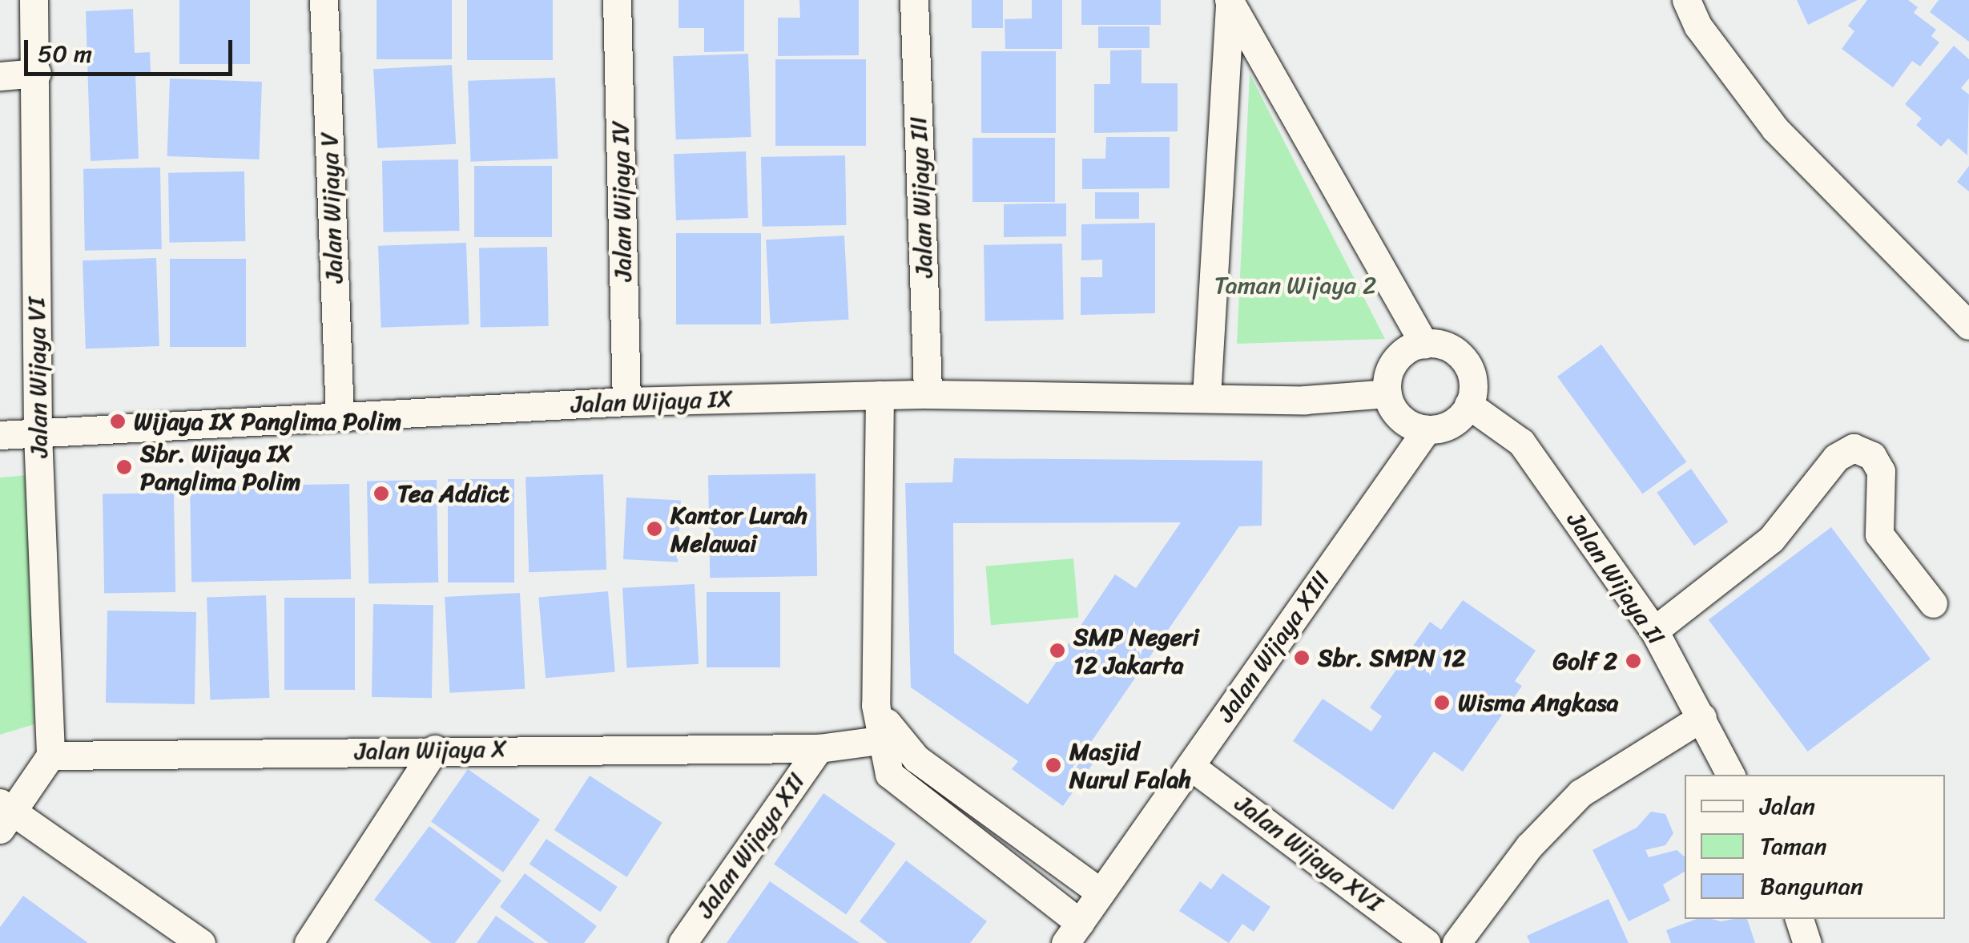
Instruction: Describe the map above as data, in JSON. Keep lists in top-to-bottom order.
{
  "streets": {
    "street": [
      "Jalan Wijaya III",
      "Jalan Wijaya IV",
      "Jalan Wijaya V",
      "Jalan Wijaya VI",
      "Jalan Wijaya IX",
      "Jalan Wijaya II",
      "Jalan Wijaya XIII",
      "Jalan Wijaya X",
      "Jalan Wijaya XII",
      "Jalan Wijaya XVI"
    ]
  },
  "crossings": [
    ["Jalan Wijaya III", "Jalan Wijaya IX"],
    ["Jalan Wijaya IV", "Jalan Wijaya IX"],
    ["Jalan Wijaya V", "Jalan Wijaya IX"],
    ["Jalan Wijaya VI", "Jalan Wijaya IX"],
    ["Jalan Wijaya VI", "Jalan Wijaya X"],
    ["Jalan Wijaya IX", "Jalan Wijaya II"],
    ["Jalan Wijaya IX", "Jalan Wijaya XIII"],
    ["Jalan Wijaya II", "Jalan Wijaya XIII"],
    ["Jalan Wijaya XIII", "Jalan Wijaya XVI"],
    ["Jalan Wijaya X", "Jalan Wijaya XII"]
  ],
  "parks": ["Taman Wijaya 2"],
  "places": [
    "Wijaya IX Panglima Polim",
    "Sbr. Wijaya IX Panglima Polim",
    "Tea Addict",
    "Kantor Lurah Melawai",
    "SMP Negeri 12 Jakarta",
    "Sbr. SMPN 12",
    "Golf 2",
    "Wisma Angkasa",
    "Masjid Nurul Falah"
  ],
  "legend": ["Jalan", "Taman", "Bangunan"],
  "scale_bar": "50 m"
}
